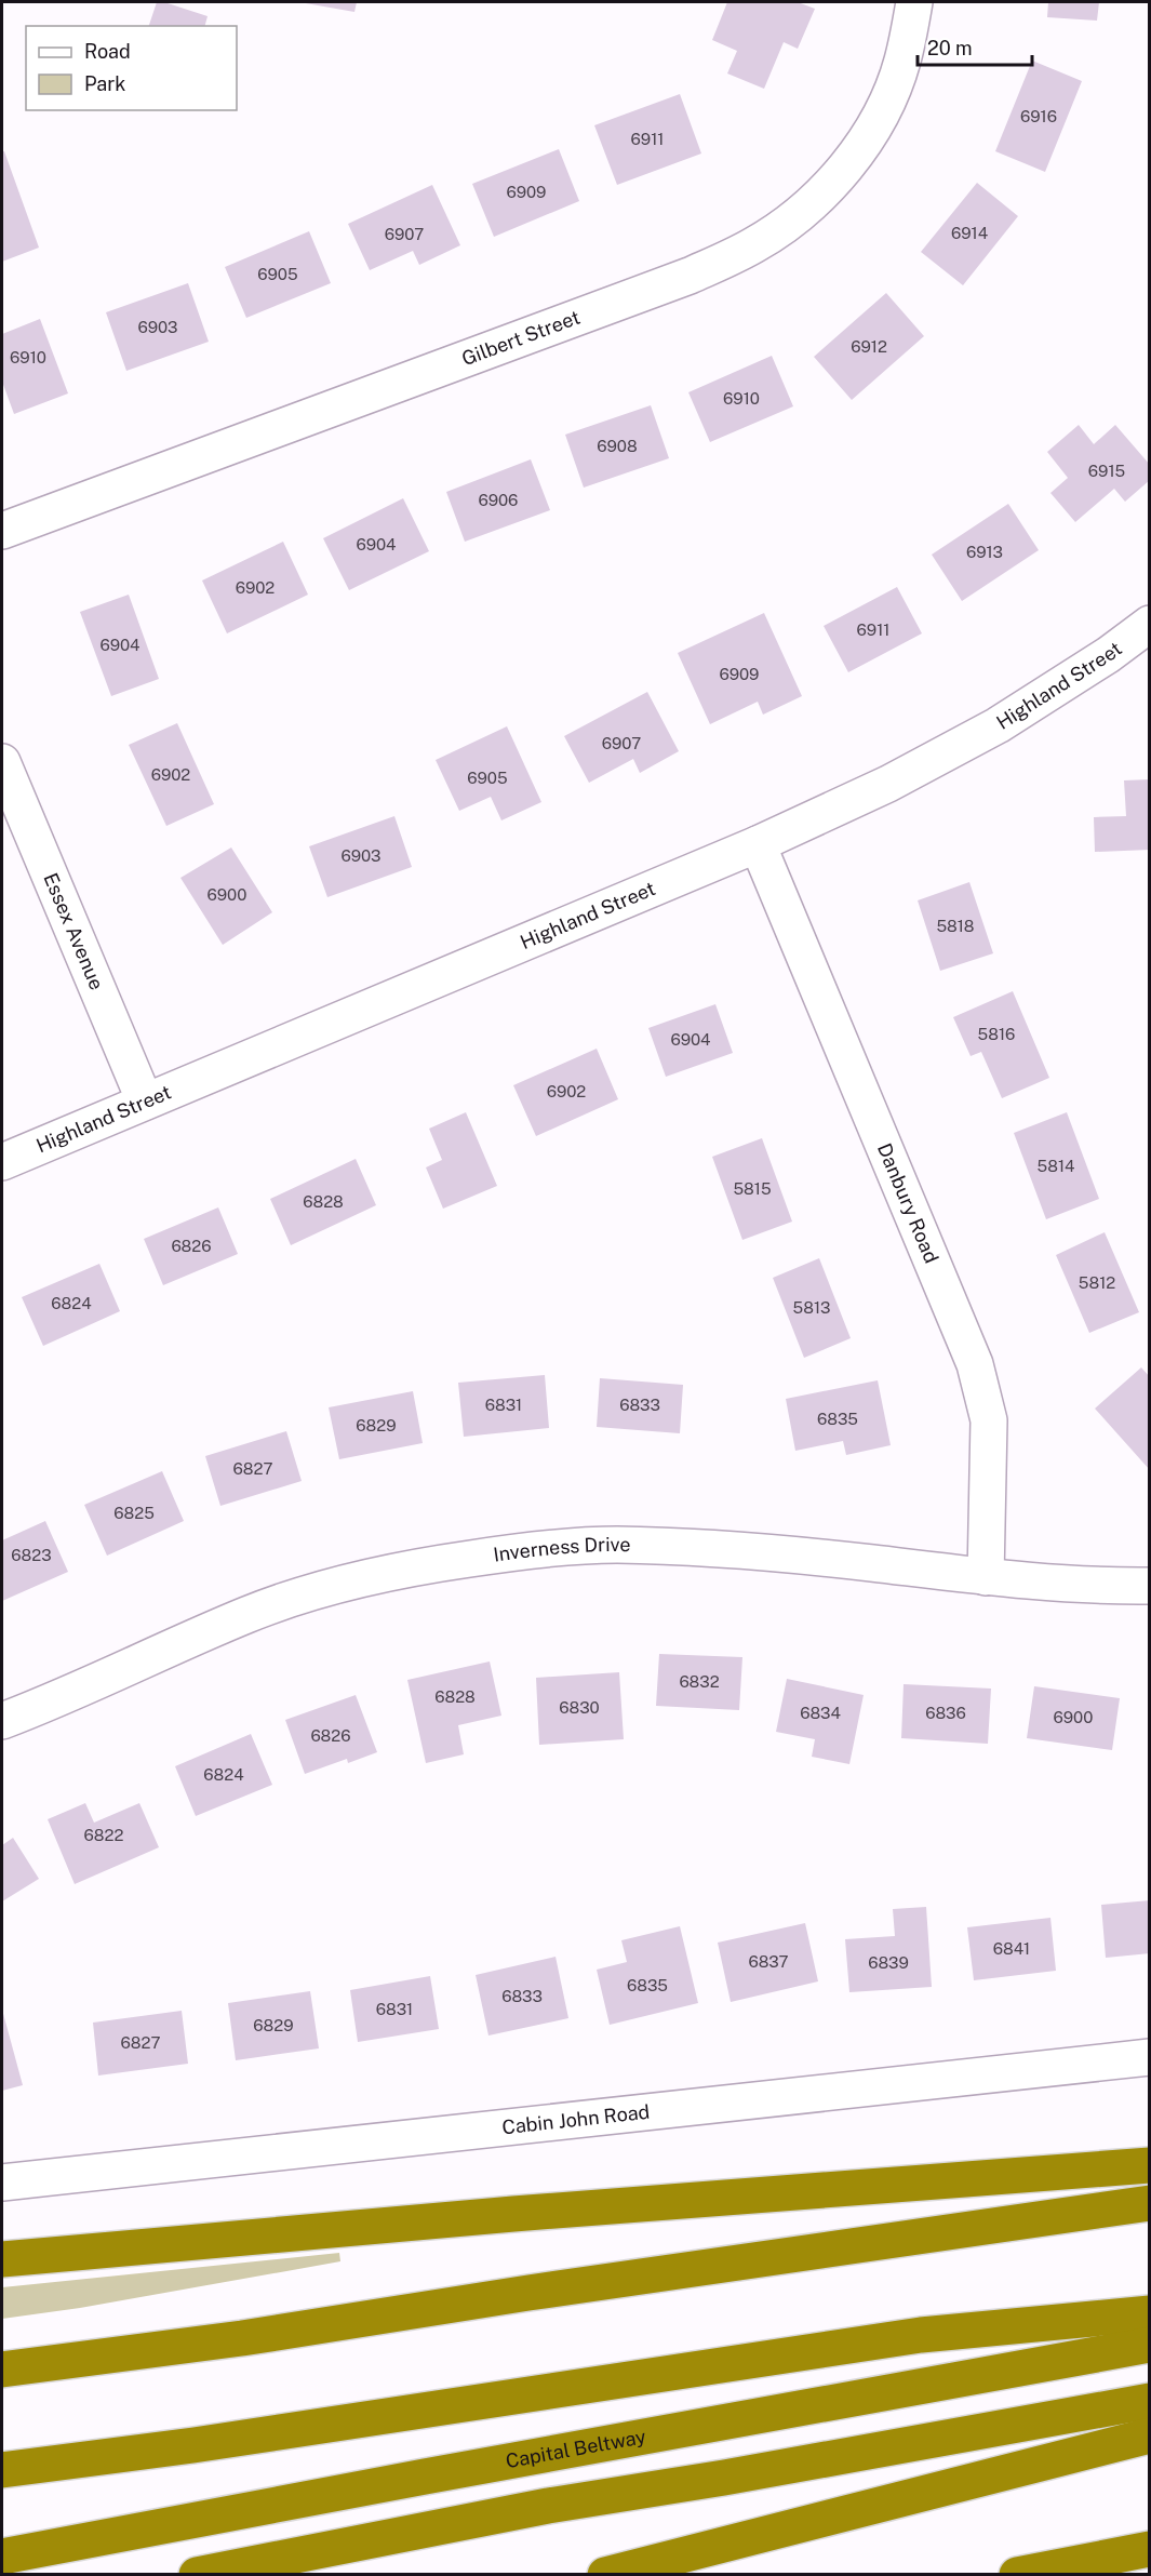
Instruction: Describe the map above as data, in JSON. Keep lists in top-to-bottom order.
{
  "streets": {
    "highway": ["Capital Beltway"],
    "street": [
      "Gilbert Street",
      "Highland Street",
      "Essex Avenue",
      "Danbury Road",
      "Inverness Drive",
      "Cabin John Road"
    ]
  },
  "crossings": [
    ["Highland Street", "Essex Avenue"],
    ["Highland Street", "Danbury Road"],
    ["Danbury Road", "Inverness Drive"]
  ],
  "house_numbers": [
    "6916",
    "6911",
    "6909",
    "6914",
    "6907",
    "6905",
    "6903",
    "6912",
    "6910",
    "6910",
    "6908",
    "6915",
    "6906",
    "6904",
    "6913",
    "6902",
    "6911",
    "6904",
    "6909",
    "6907",
    "6902",
    "6905",
    "6903",
    "6900",
    "5818",
    "5816",
    "6904",
    "6902",
    "5814",
    "5815",
    "6828",
    "6826",
    "5812",
    "6824",
    "5813",
    "6831",
    "6833",
    "6835",
    "6829",
    "6827",
    "6825",
    "6823",
    "6832",
    "6828",
    "6830",
    "6834",
    "6836",
    "6900",
    "6826",
    "6824",
    "6822",
    "6841",
    "6837",
    "6839",
    "6835",
    "6833",
    "6831",
    "6829",
    "6827"
  ],
  "legend": ["Road", "Park"],
  "scale_bar": "20 m"
}
